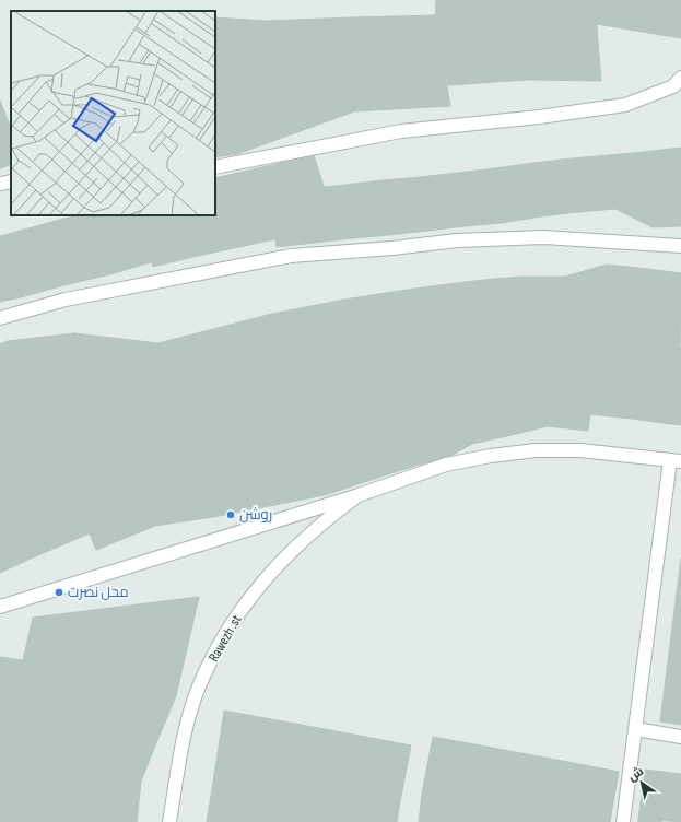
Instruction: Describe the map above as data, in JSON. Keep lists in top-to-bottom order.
{
  "streets": {
    "street": ["Rawezh .st"]
  },
  "places": ["روشن", "محل نصرت"],
  "north": "top left"
}
